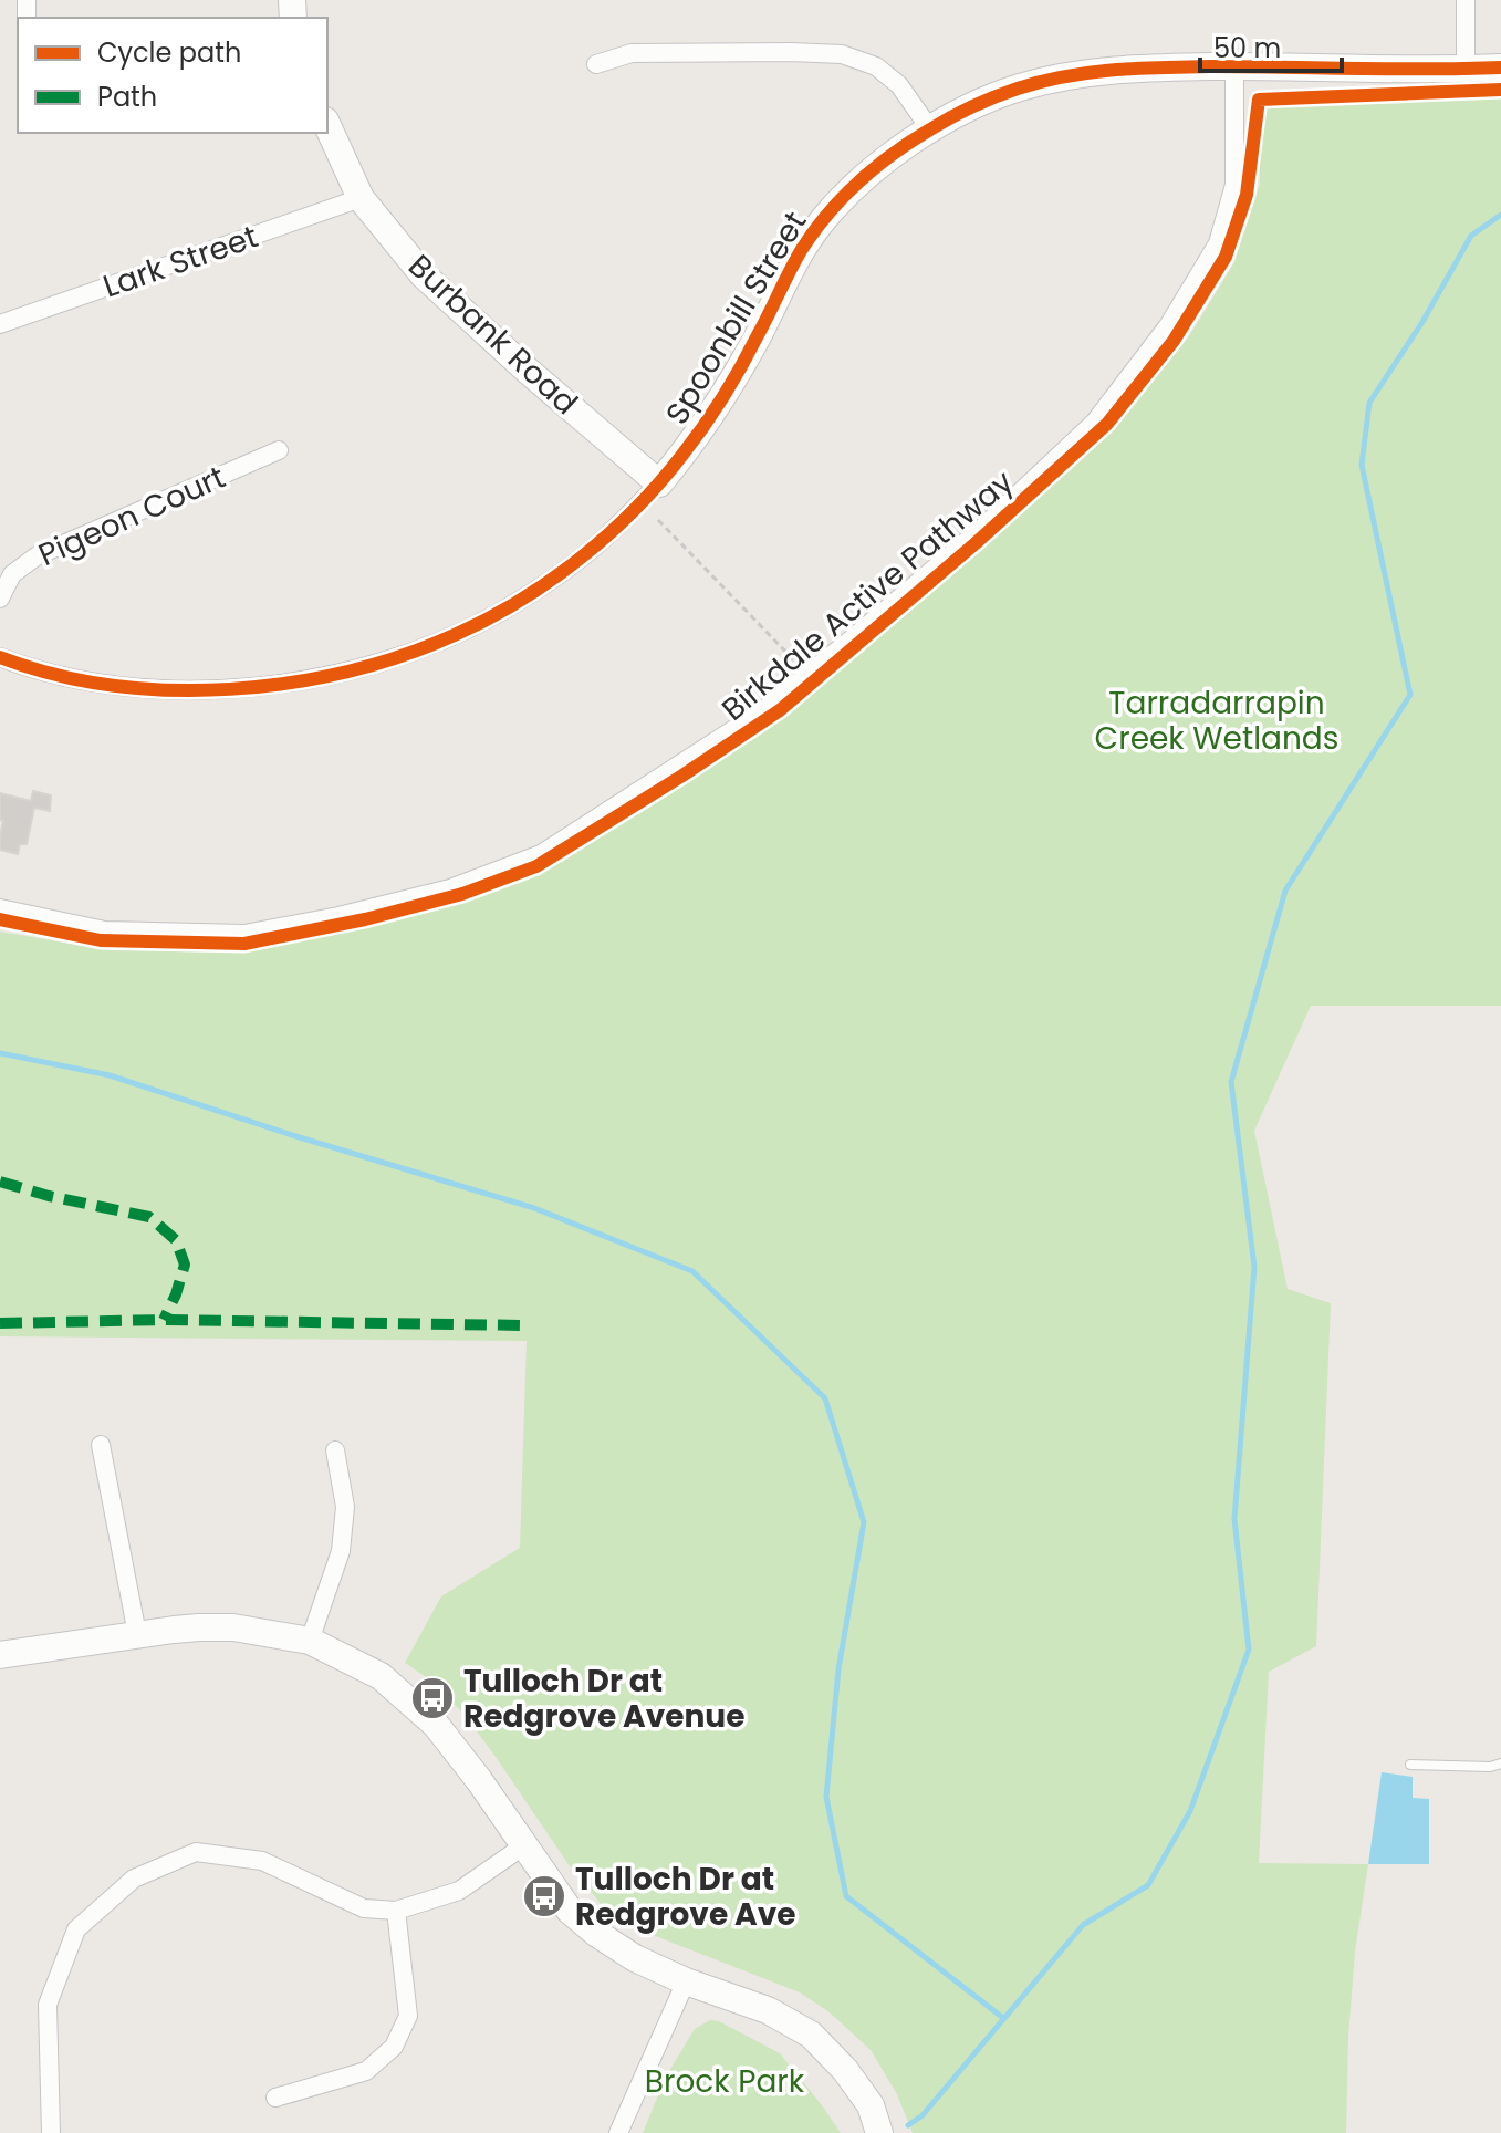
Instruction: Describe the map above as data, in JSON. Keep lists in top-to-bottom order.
{
  "streets": {
    "street": [
      "Lark Street",
      "Spoonbill Street",
      "Burbank Road",
      "Pigeon Court"
    ],
    "cycle path": ["Birkdale Active Pathway"]
  },
  "crossings": [
    ["Lark Street", "Burbank Road"],
    ["Spoonbill Street", "Burbank Road"]
  ],
  "parks": ["Tarradarrapin Creek Wetlands", "Brock Park"],
  "places": {
    "bus stop": ["Tulloch Dr at Redgrove Avenue", "Tulloch Dr at Redgrove Ave"]
  },
  "legend": ["Cycle path", "Path"],
  "scale_bar": "50 m"
}
